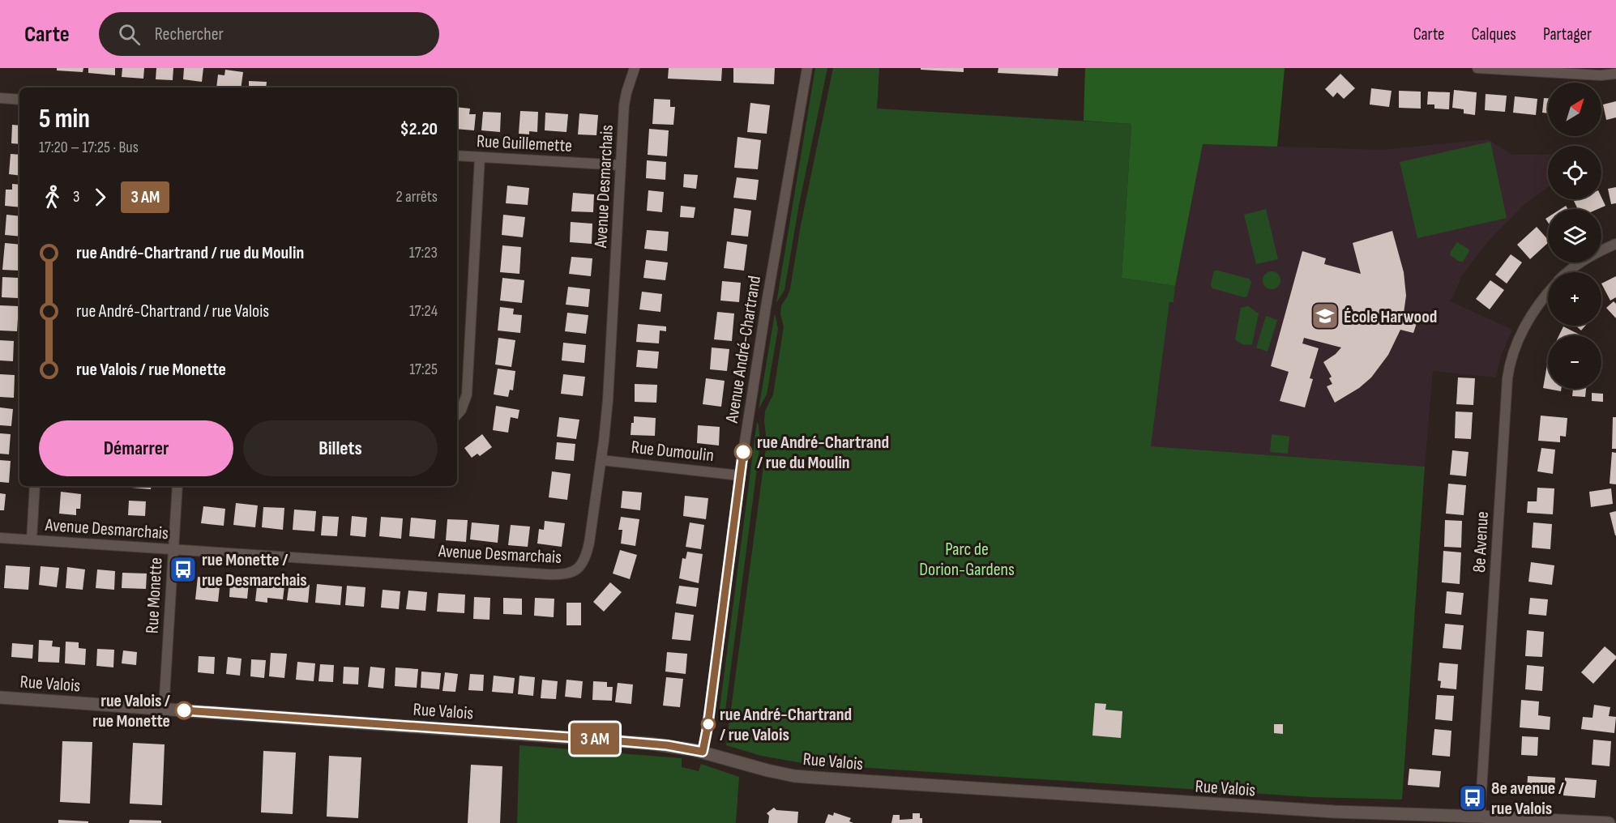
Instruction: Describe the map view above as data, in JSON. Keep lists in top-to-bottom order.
{
  "streets": {
    "street": [
      "Rue Guillemette",
      "Avenue Desmarchais",
      "Avenue André-Chartrand",
      "Rue Dumoulin",
      "8e Avenue",
      "Rue Monette",
      "Rue Valois"
    ]
  },
  "crossings": [
    ["Rue Guillemette", "Avenue Desmarchais"],
    ["Avenue Desmarchais", "Rue Dumoulin"],
    ["Avenue Desmarchais", "Rue Monette"],
    ["Avenue André-Chartrand", "Rue Dumoulin"],
    ["Avenue André-Chartrand", "Rue Valois"],
    ["8e Avenue", "Rue Valois"],
    ["Rue Monette", "Rue Valois"]
  ],
  "parks": ["Parc de Dorion-Gardens"],
  "places": {
    "school or university": ["École Harwood"],
    "other": ["rue André-Chartrand / rue du Moulin", "rue Valois / rue Monette", "rue André-Chartrand / rue Valois"],
    "bus stop": ["rue Monette / rue Desmarchais", "8e avenue / rue Valois"]
  },
  "north": "top right",
  "page": {
    "header": "Carte",
    "search": "Rechercher",
    "nav": ["Carte", "Calques", "Partager"],
    "on_map": "3 AM",
    "map_buttons": ["+", "−"],
    "heading": ["5 min", "17:20 – 17:25 · Bus", "$2.20"],
    "legs": ["3", "3 AM", "2 arrêts"],
    "list": [
      {
        "name": "rue André-Chartrand / rue du Moulin",
        "value": "17:23"
      },
      {
        "name": "rue André-Chartrand / rue Valois",
        "value": "17:24"
      },
      {
        "name": "rue Valois / rue Monette",
        "value": "17:25"
      }
    ],
    "buttons": ["Démarrer", "Billets"]
  }
}
